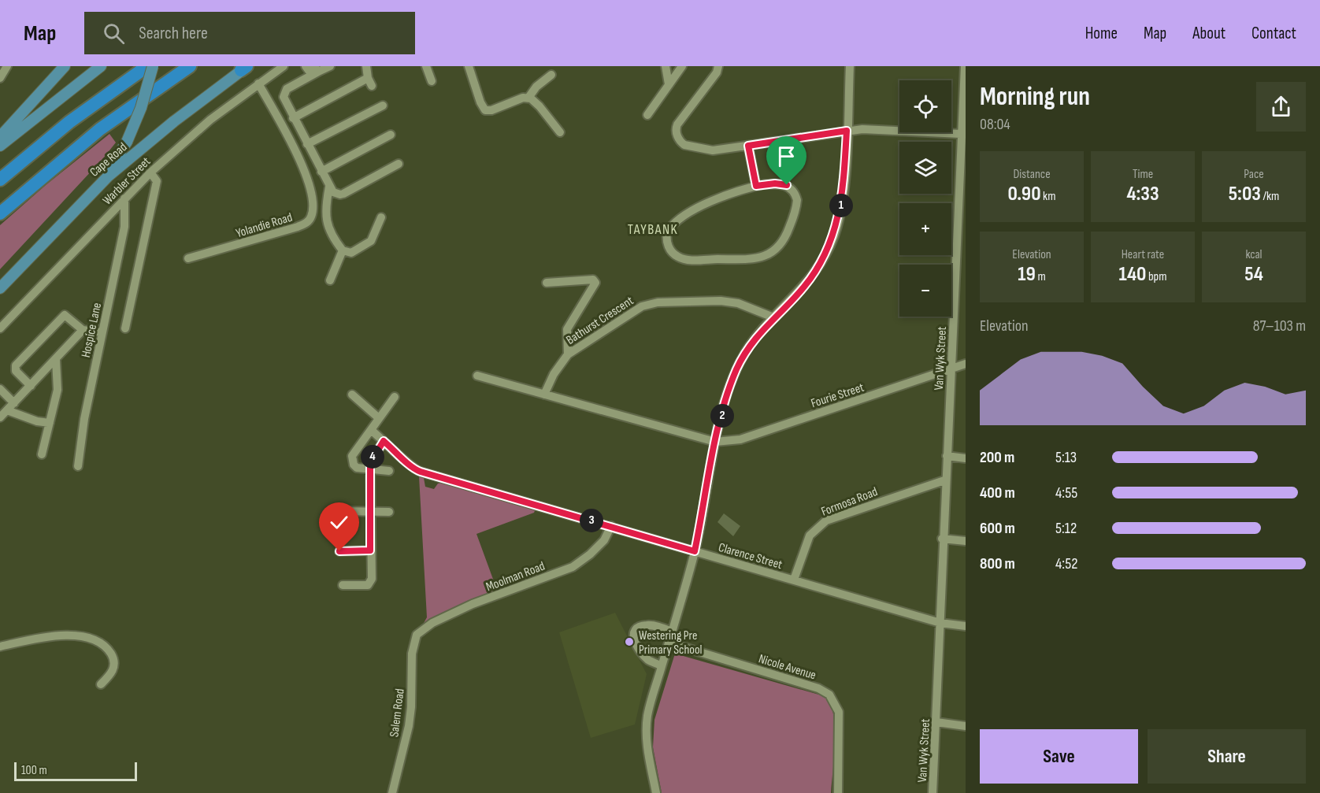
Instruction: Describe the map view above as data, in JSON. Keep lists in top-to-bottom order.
{
  "streets": {
    "main road": ["Cape Road"],
    "street": [
      "Warbler Street",
      "Yolandie Road",
      "Bathurst Crescent",
      "Hospice Lane",
      "Van Wyk Street",
      "Fourie Street",
      "Formosa Road",
      "Clarence Street",
      "Moolman Road",
      "Nicole Avenue",
      "Salem Road"
    ]
  },
  "crossings": [
    ["Warbler Street", "Yolandie Road"],
    ["Warbler Street", "Hospice Lane"],
    ["Van Wyk Street", "Fourie Street"],
    ["Van Wyk Street", "Formosa Road"],
    ["Van Wyk Street", "Clarence Street"],
    ["Formosa Road", "Clarence Street"],
    ["Clarence Street", "Moolman Road"],
    ["Moolman Road", "Salem Road"]
  ],
  "districts": ["TAYBANK"],
  "places": ["Westering Pre Primary School"],
  "scale_bar": "100 m",
  "page": {
    "header": "Map",
    "search": "Search here",
    "nav": [
      "Home",
      "Map",
      "About",
      "Contact"
    ],
    "heading": ["Morning run", "08:04"],
    "map_buttons": ["+", "−"],
    "stats": [
      ["Distance", "0.90 km"],
      ["Time", "4:33"],
      ["Pace", "5:03 /km"],
      ["Elevation", "19 m"],
      ["Heart rate", "140 bpm"],
      ["kcal", "54"]
    ],
    "pins": [
      "1",
      "2",
      "4",
      "3"
    ],
    "chart": ["Elevation", "87–103 m"],
    "list": [
      {
        "name": "200 m",
        "note": "5:13"
      },
      {
        "name": "400 m",
        "note": "4:55"
      },
      {
        "name": "600 m",
        "note": "5:12"
      },
      {
        "name": "800 m",
        "note": "4:52"
      }
    ],
    "buttons": ["Save", "Share"],
    "scale": "100 m"
  }
}
